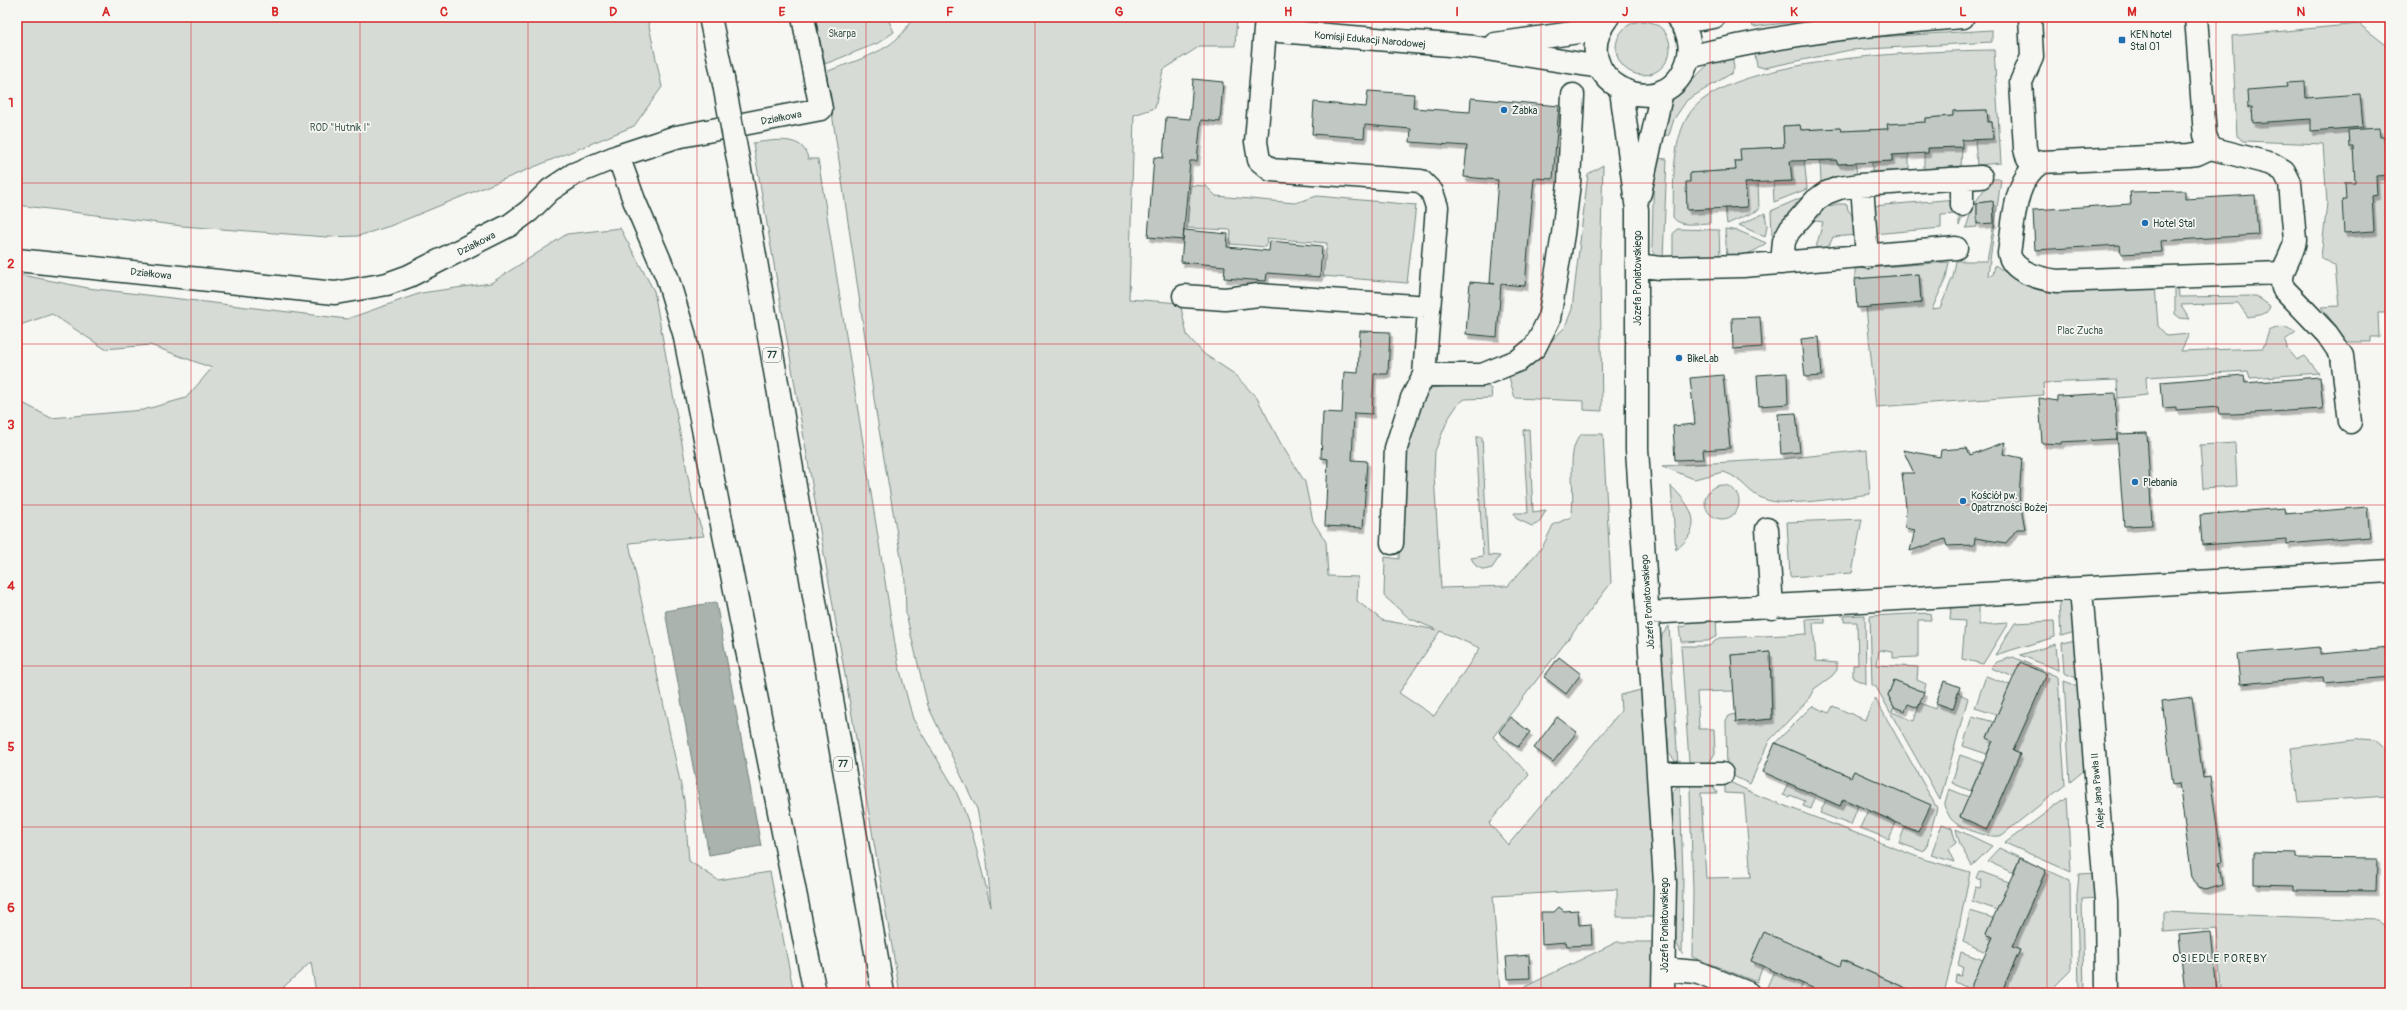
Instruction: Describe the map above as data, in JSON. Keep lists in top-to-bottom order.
{
  "streets": {
    "street": [
      "Komisji Edukacji Narodowej",
      "Działkowa",
      "Józefa Poniatowskiego",
      "77",
      "Aleje Jana Pawła II"
    ]
  },
  "districts": ["OSIEDLE PORĘBY"],
  "parks": ["Skarpa", "ROD \"Hutnik I\"", "Plac Zucha"],
  "places": {
    "transit": ["KEN hotel Stal 01"],
    "other": [
      "Żabka",
      "Hotel Stal",
      "BikeLab",
      "Plebania",
      "Kościół pw. Opatrzności Bożej"
    ]
  },
  "grid": {
    "columns": [
      "A",
      "B",
      "C",
      "D",
      "E",
      "F",
      "G",
      "H",
      "I",
      "J",
      "K",
      "L",
      "M",
      "N"
    ],
    "rows": [
      "1",
      "2",
      "3",
      "4",
      "5",
      "6"
    ]
  }
}
